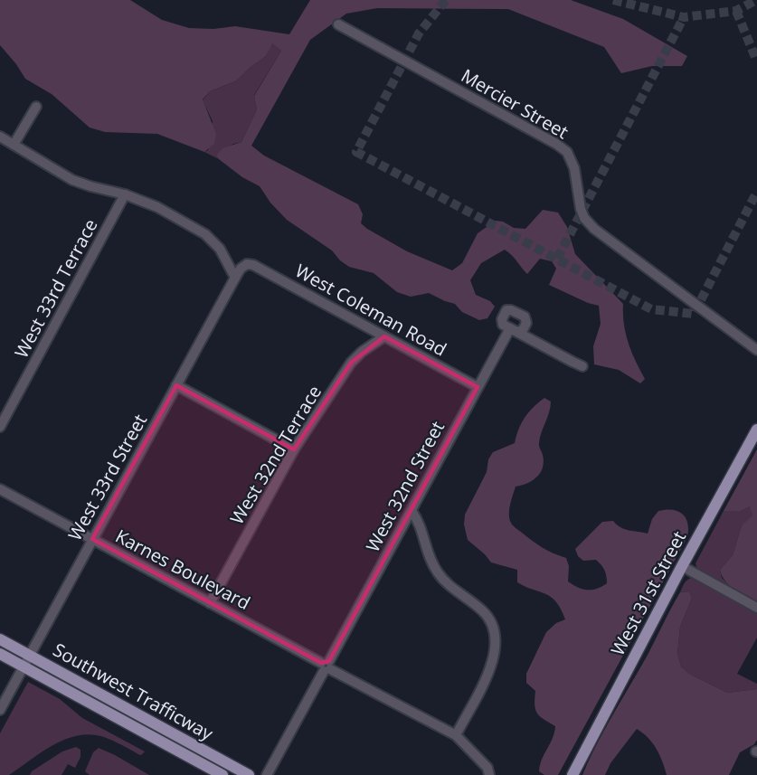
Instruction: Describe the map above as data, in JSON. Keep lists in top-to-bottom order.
{
  "streets": {
    "main road": ["West 31st Street", "Southwest Trafficway"],
    "street": [
      "Mercier Street",
      "West 33rd Terrace",
      "West Coleman Road",
      "West 32nd Terrace",
      "West 33rd Street",
      "West 32nd Street",
      "Karnes Boulevard"
    ]
  },
  "crossings": [
    ["West Coleman Road", "West 32nd Terrace"],
    ["West Coleman Road", "West 33rd Street"],
    ["West Coleman Road", "West 32nd Street"],
    ["West 32nd Terrace", "Karnes Boulevard"],
    ["West 33rd Street", "Karnes Boulevard"],
    ["West 33rd Street", "Southwest Trafficway"],
    ["West 32nd Street", "Karnes Boulevard"]
  ]
}
